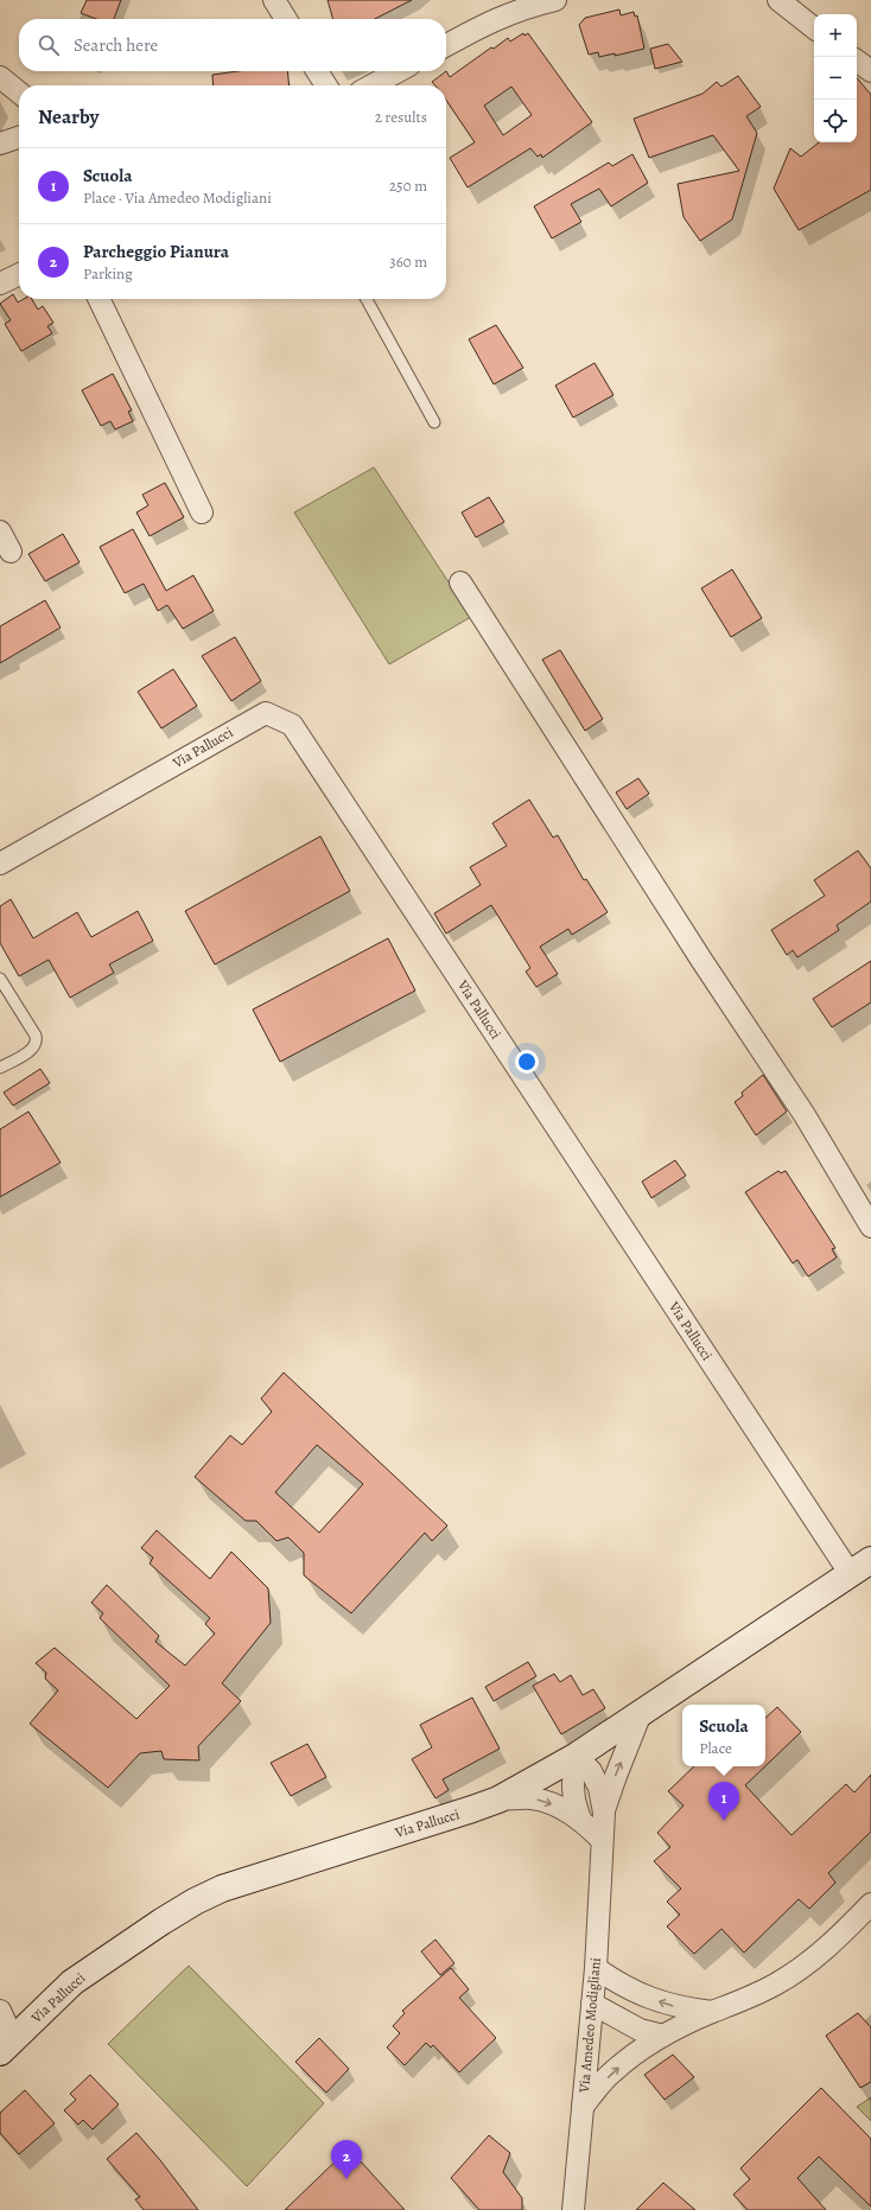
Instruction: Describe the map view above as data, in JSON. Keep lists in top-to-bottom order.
{
  "streets": {
    "street": ["Via Pallucci", "Via Amedeo Modigliani"]
  },
  "crossings": [
    ["Via Pallucci", "Via Amedeo Modigliani"]
  ],
  "page": {
    "map_buttons": ["+", "−"],
    "search": "Search here",
    "heading": ["Nearby", "2 results"],
    "list": [
      {
        "mark": "1",
        "name": "Scuola",
        "note": "Place · Via Amedeo Modigliani",
        "value": "250 m"
      },
      {
        "mark": "2",
        "name": "Parcheggio Pianura",
        "note": "Parking",
        "value": "360 m"
      }
    ],
    "popup": ["Scuola", "Place"],
    "pins": ["1", "2"]
  }
}
